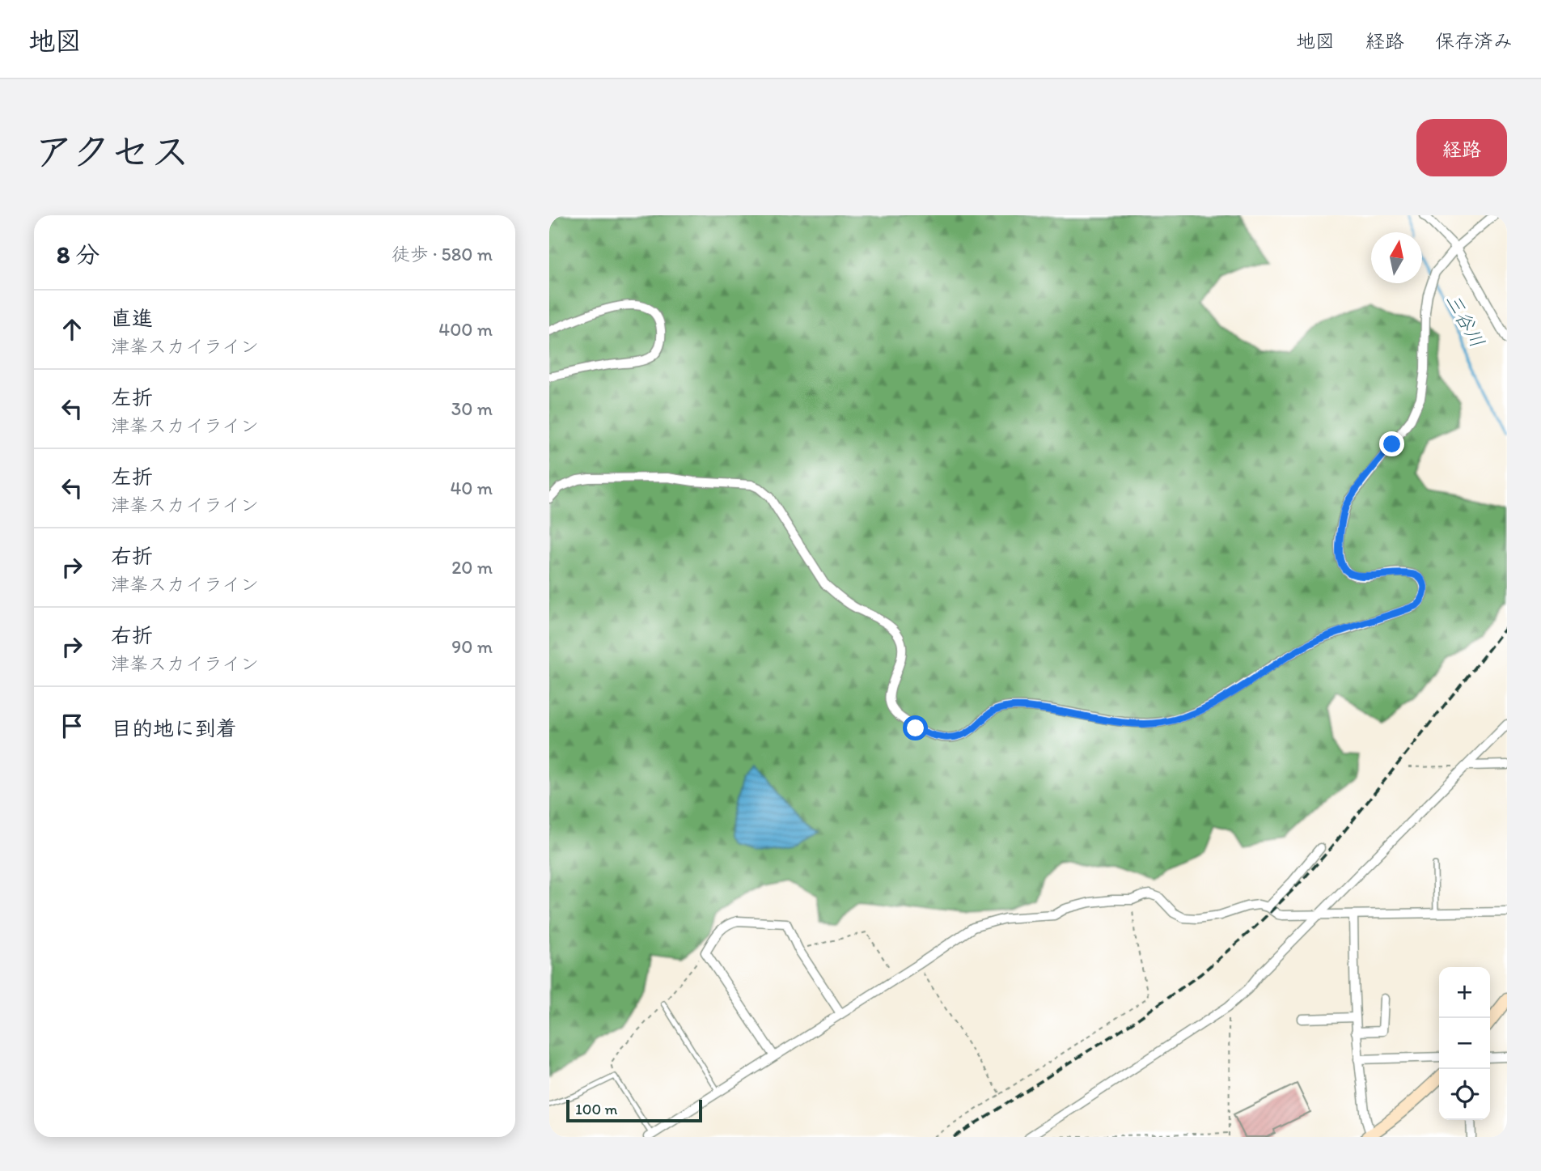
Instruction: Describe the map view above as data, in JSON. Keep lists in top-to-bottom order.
{
  "water": ["三谷川"],
  "scale_bar": "100 m",
  "north": "top",
  "page": {
    "header": "地図",
    "nav": ["地図", "経路", "保存済み"],
    "title": "アクセス",
    "buttons": "経路",
    "heading": ["8 分", "徒歩 · 580 m"],
    "list": [
      ["直進", "津峯スカイライン", "400 m"],
      ["左折", "津峯スカイライン", "30 m"],
      ["左折", "津峯スカイライン", "40 m"],
      ["右折", "津峯スカイライン", "20 m"],
      ["右折", "津峯スカイライン", "90 m"],
      "目的地に到着"
    ],
    "map_buttons": ["+", "−"],
    "scale": "100 m"
  }
}
